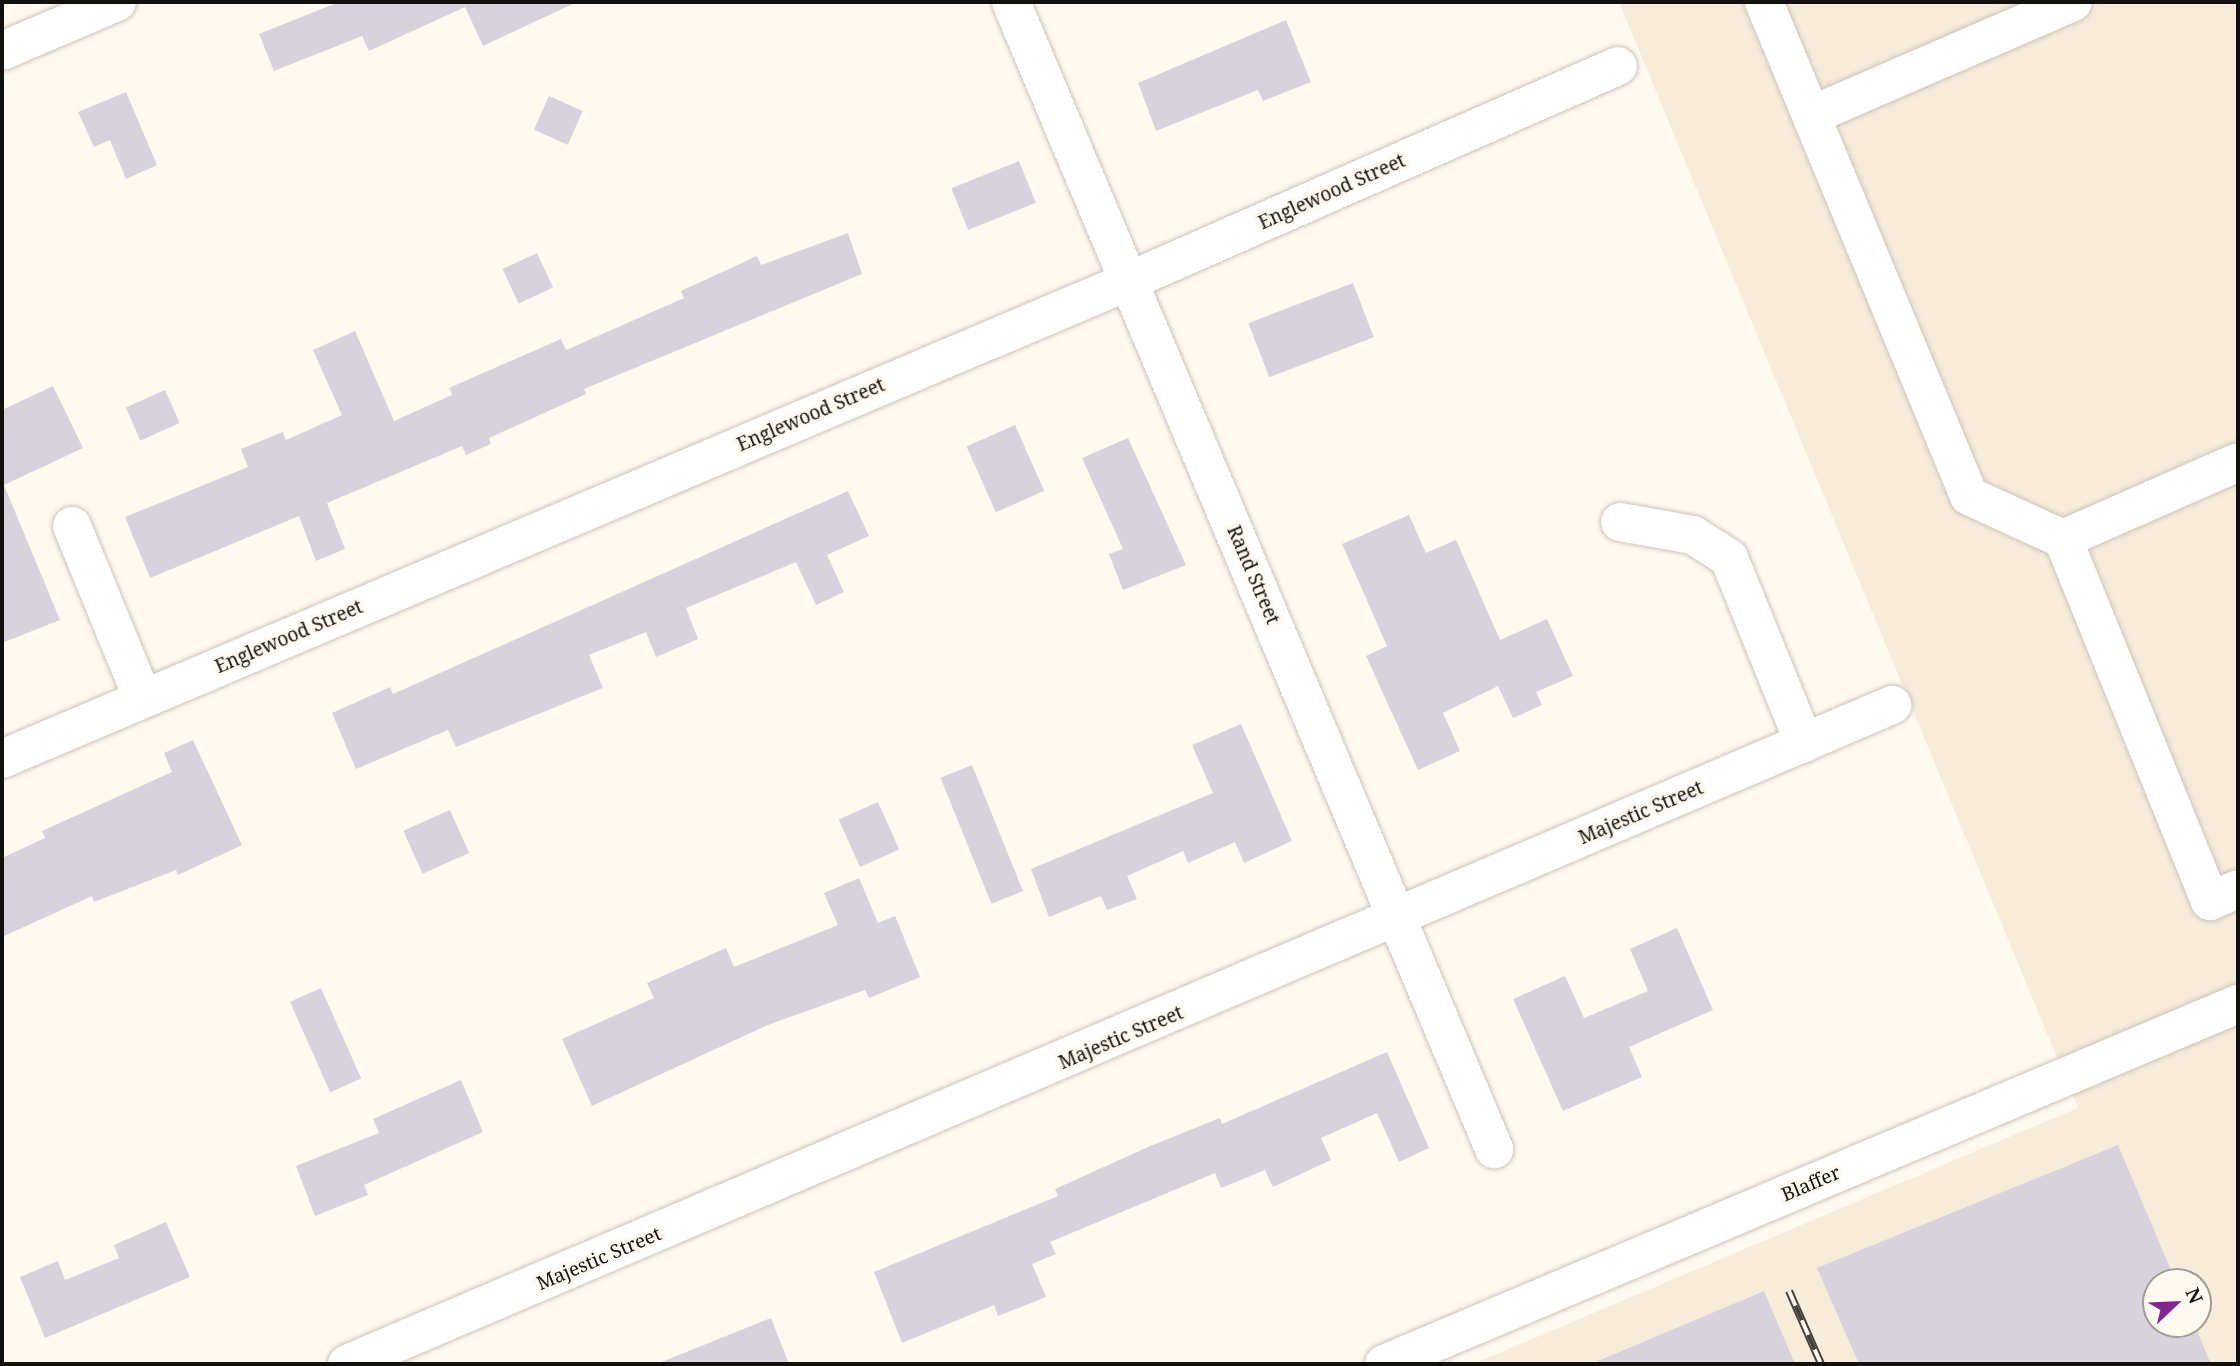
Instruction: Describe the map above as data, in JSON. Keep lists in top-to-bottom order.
{
  "streets": {
    "street": [
      "Englewood Street",
      "Rand Street",
      "Majestic Street",
      "Blaffer"
    ]
  },
  "crossings": [
    ["Englewood Street", "Rand Street"],
    ["Rand Street", "Majestic Street"]
  ],
  "north": "top right"
}
